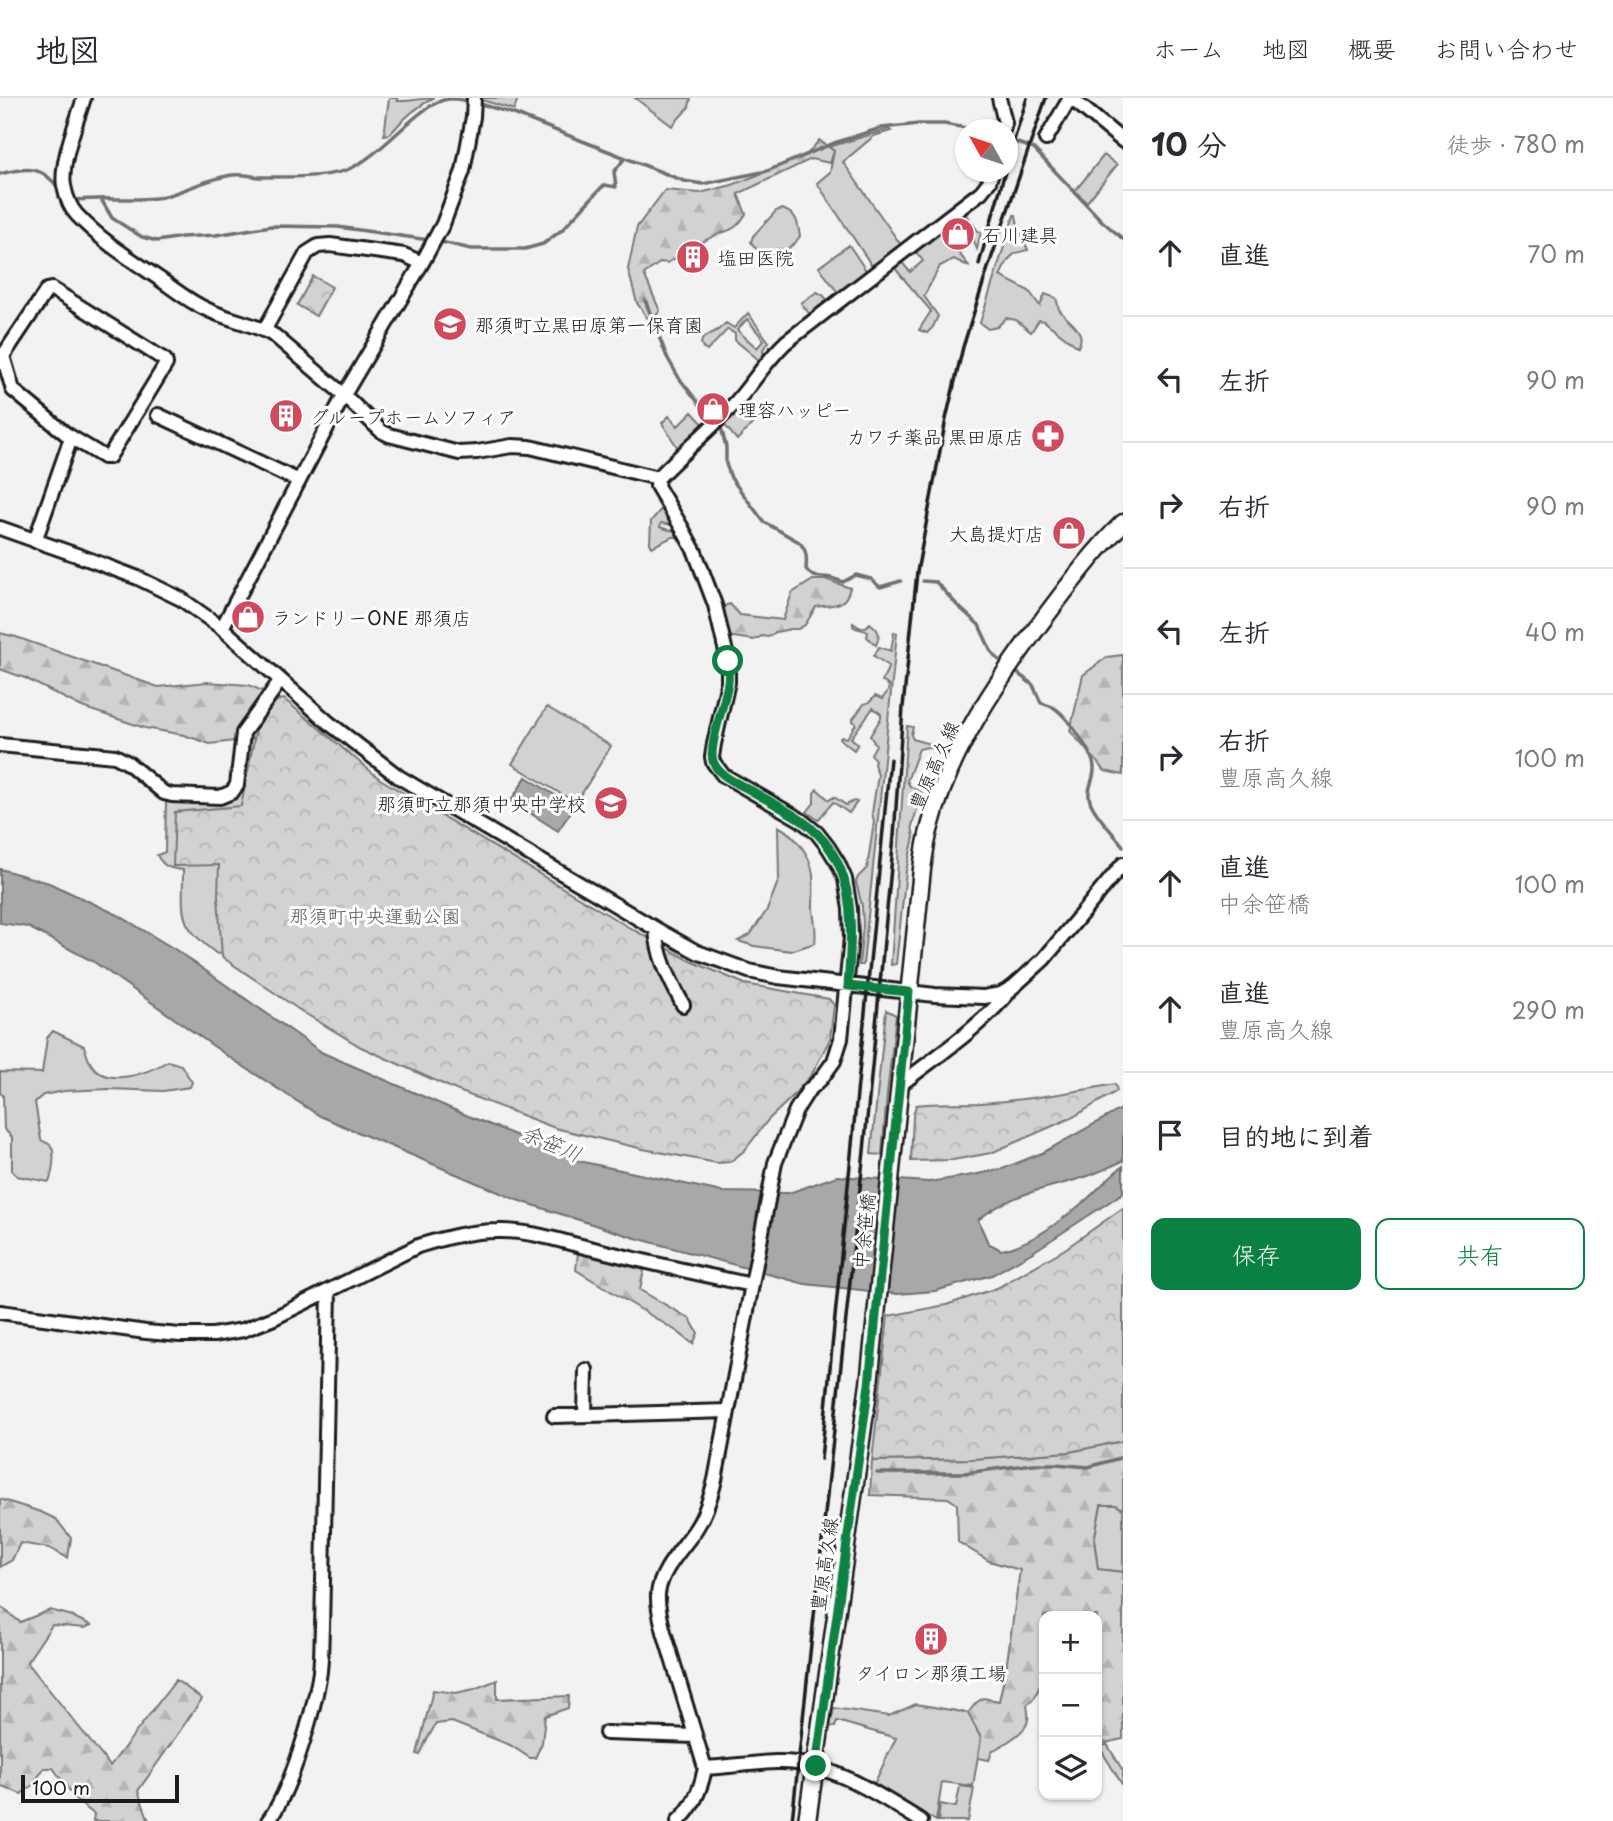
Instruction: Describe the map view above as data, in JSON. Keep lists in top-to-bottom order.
{
  "streets": {
    "main road": ["豊原高久線", "中余笹橋"]
  },
  "crossings": [
    ["豊原高久線", "中余笹橋"]
  ],
  "water": ["余笹川"],
  "parks": ["那須町中央運動公園"],
  "places": {
    "shop": [
      "石川建具",
      "理容ハッピー",
      "大島提灯店",
      "ランドリーONE 那須店"
    ],
    "building": ["塩田医院", "グループホームソフィア", "タイロン那須工場"],
    "school or university": ["那須町立黒田原第一保育園", "那須町立那須中央中学校"],
    "pharmacy": ["カワチ薬品 黒田原店"]
  },
  "scale_bar": "100 m",
  "north": "top left",
  "page": {
    "header": "地図",
    "nav": [
      "ホーム",
      "地図",
      "概要",
      "お問い合わせ"
    ],
    "heading": ["10 分", "徒歩 · 780 m"],
    "list": [
      ["直進", "70 m"],
      ["左折", "90 m"],
      ["右折", "90 m"],
      ["左折", "40 m"],
      ["右折", "豊原高久線", "100 m"],
      ["直進", "中余笹橋", "100 m"],
      ["直進", "豊原高久線", "290 m"],
      "目的地に到着"
    ],
    "buttons": ["保存", "共有"],
    "map_buttons": ["+", "−"],
    "scale": "100 m"
  }
}
